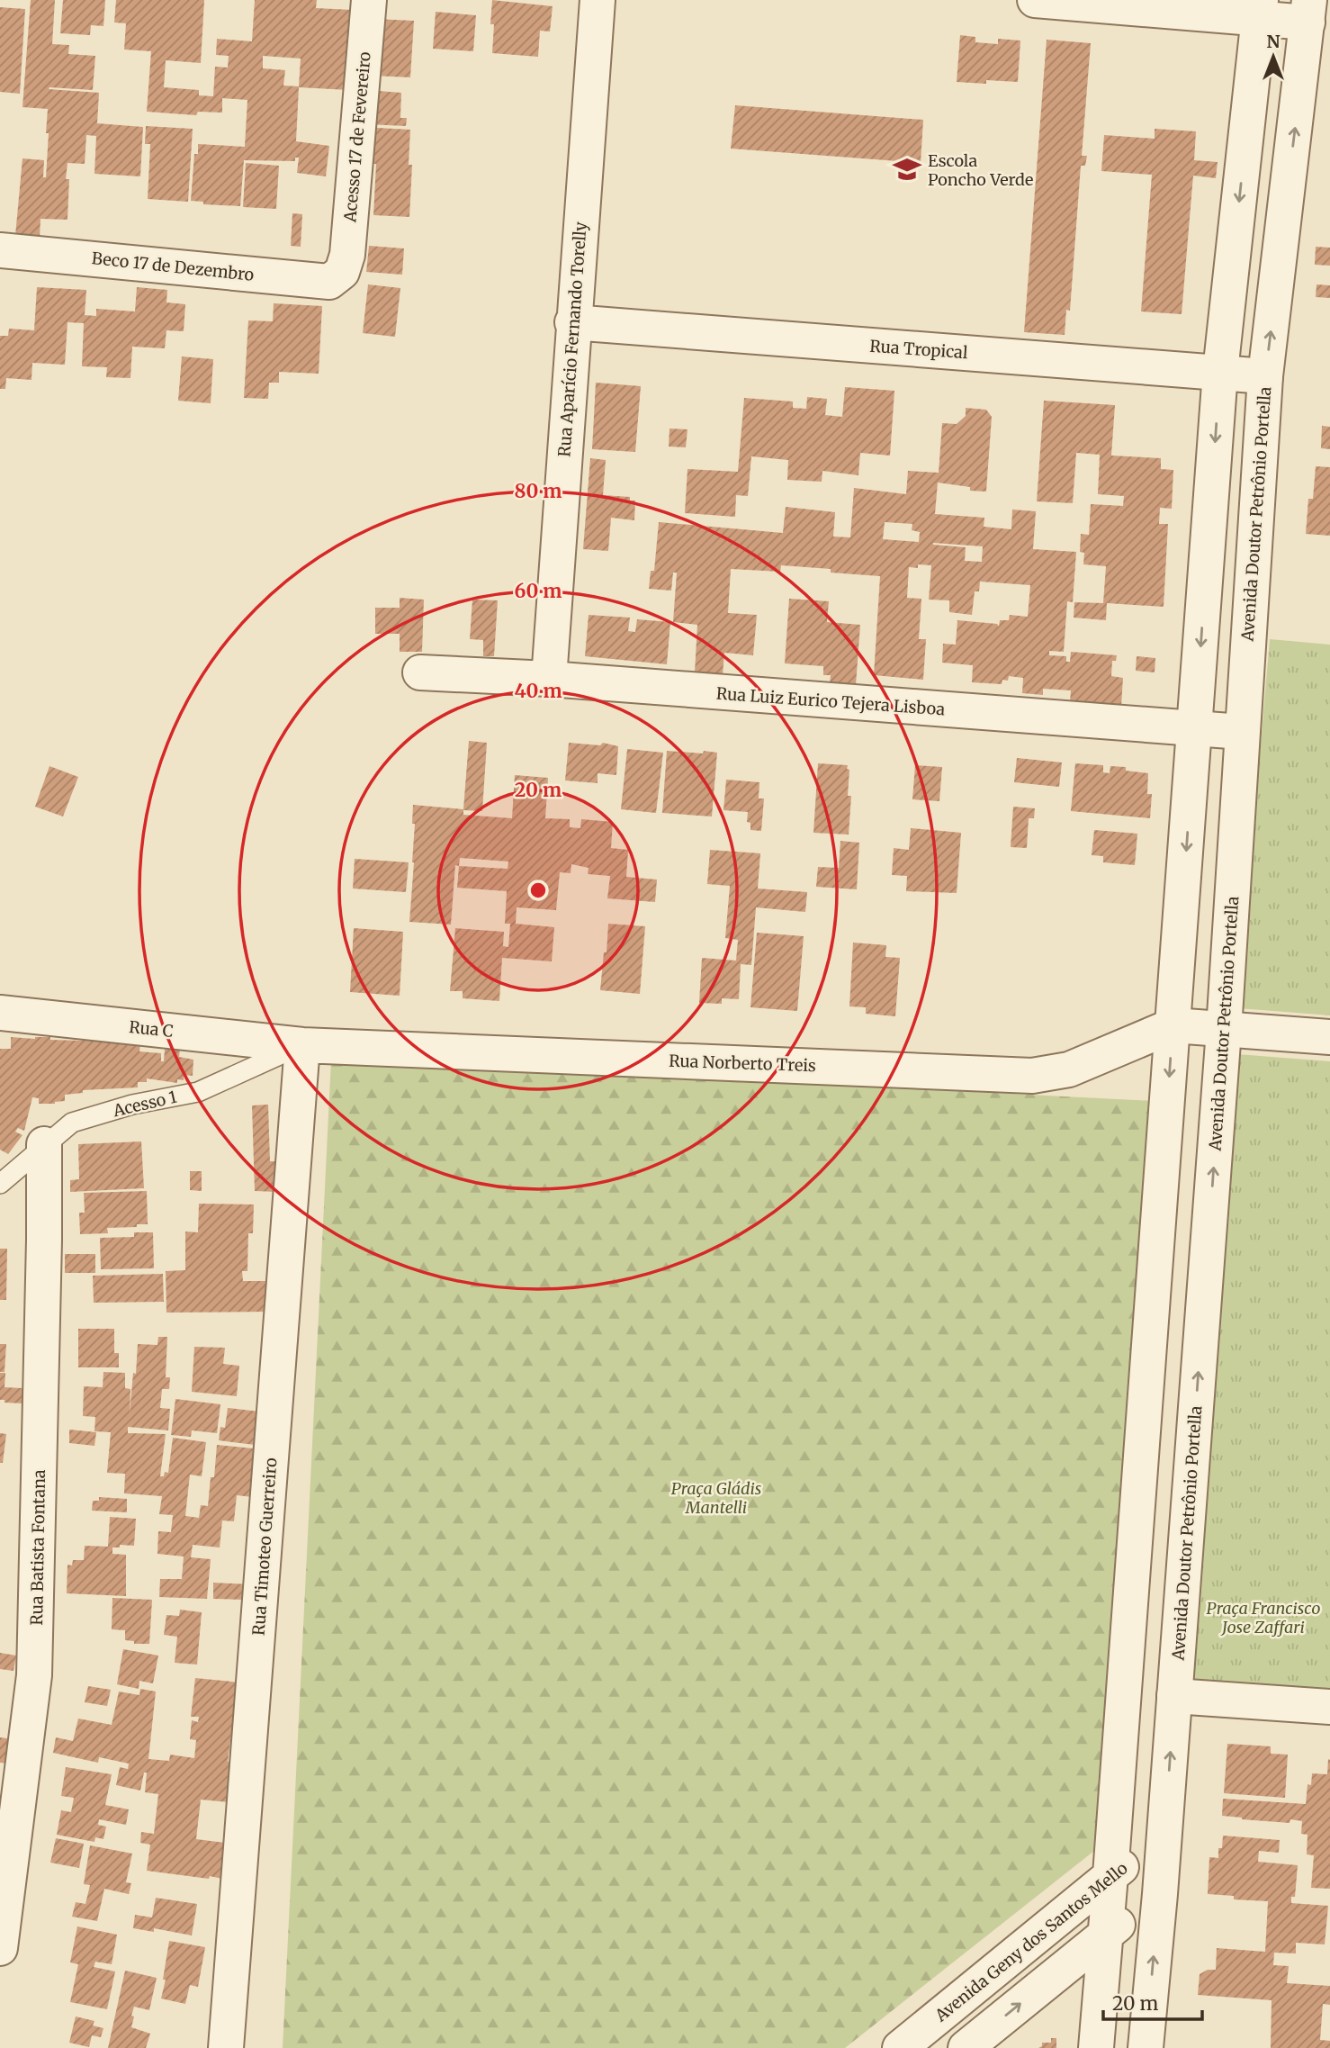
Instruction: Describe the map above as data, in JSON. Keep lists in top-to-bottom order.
{
  "streets": {
    "street": [
      "Acesso 17 de Fevereiro",
      "Beco 17 de Dezembro",
      "Rua Aparício Fernando Torelly",
      "Rua Tropical",
      "Avenida Doutor Petrônio Portella",
      "Rua Luiz Eurico Tejera Lisboa",
      "Rua C",
      "Rua Norberto Treis",
      "Rua Timoteo Guerreiro",
      "Rua Batista Fontana",
      "Avenida Geny dos Santos Mello"
    ],
    "lane": ["Acesso 1"]
  },
  "crossings": [
    ["Acesso 17 de Fevereiro", "Beco 17 de Dezembro"],
    ["Rua Aparício Fernando Torelly", "Rua Tropical"],
    ["Rua Aparício Fernando Torelly", "Rua Luiz Eurico Tejera Lisboa"],
    ["Rua Tropical", "Avenida Doutor Petrônio Portella"],
    ["Avenida Doutor Petrônio Portella", "Rua Luiz Eurico Tejera Lisboa"],
    ["Avenida Doutor Petrônio Portella", "Avenida Geny dos Santos Mello"],
    ["Rua C", "Rua Norberto Treis"],
    ["Rua C", "Acesso 1"],
    ["Rua C", "Rua Timoteo Guerreiro"],
    ["Rua Norberto Treis", "Acesso 1"],
    ["Rua Norberto Treis", "Rua Timoteo Guerreiro"],
    ["Acesso 1", "Rua Timoteo Guerreiro"],
    ["Acesso 1", "Rua Batista Fontana"]
  ],
  "parks": ["Praça Gládis Mantelli", "Praça Francisco Jose Zaffari"],
  "places": {
    "school or university": ["Escola Poncho Verde"]
  },
  "scale_bar": "20 m",
  "north": "top",
  "rings": [
    "80 m",
    "60 m",
    "40 m",
    "20 m"
  ]
}
